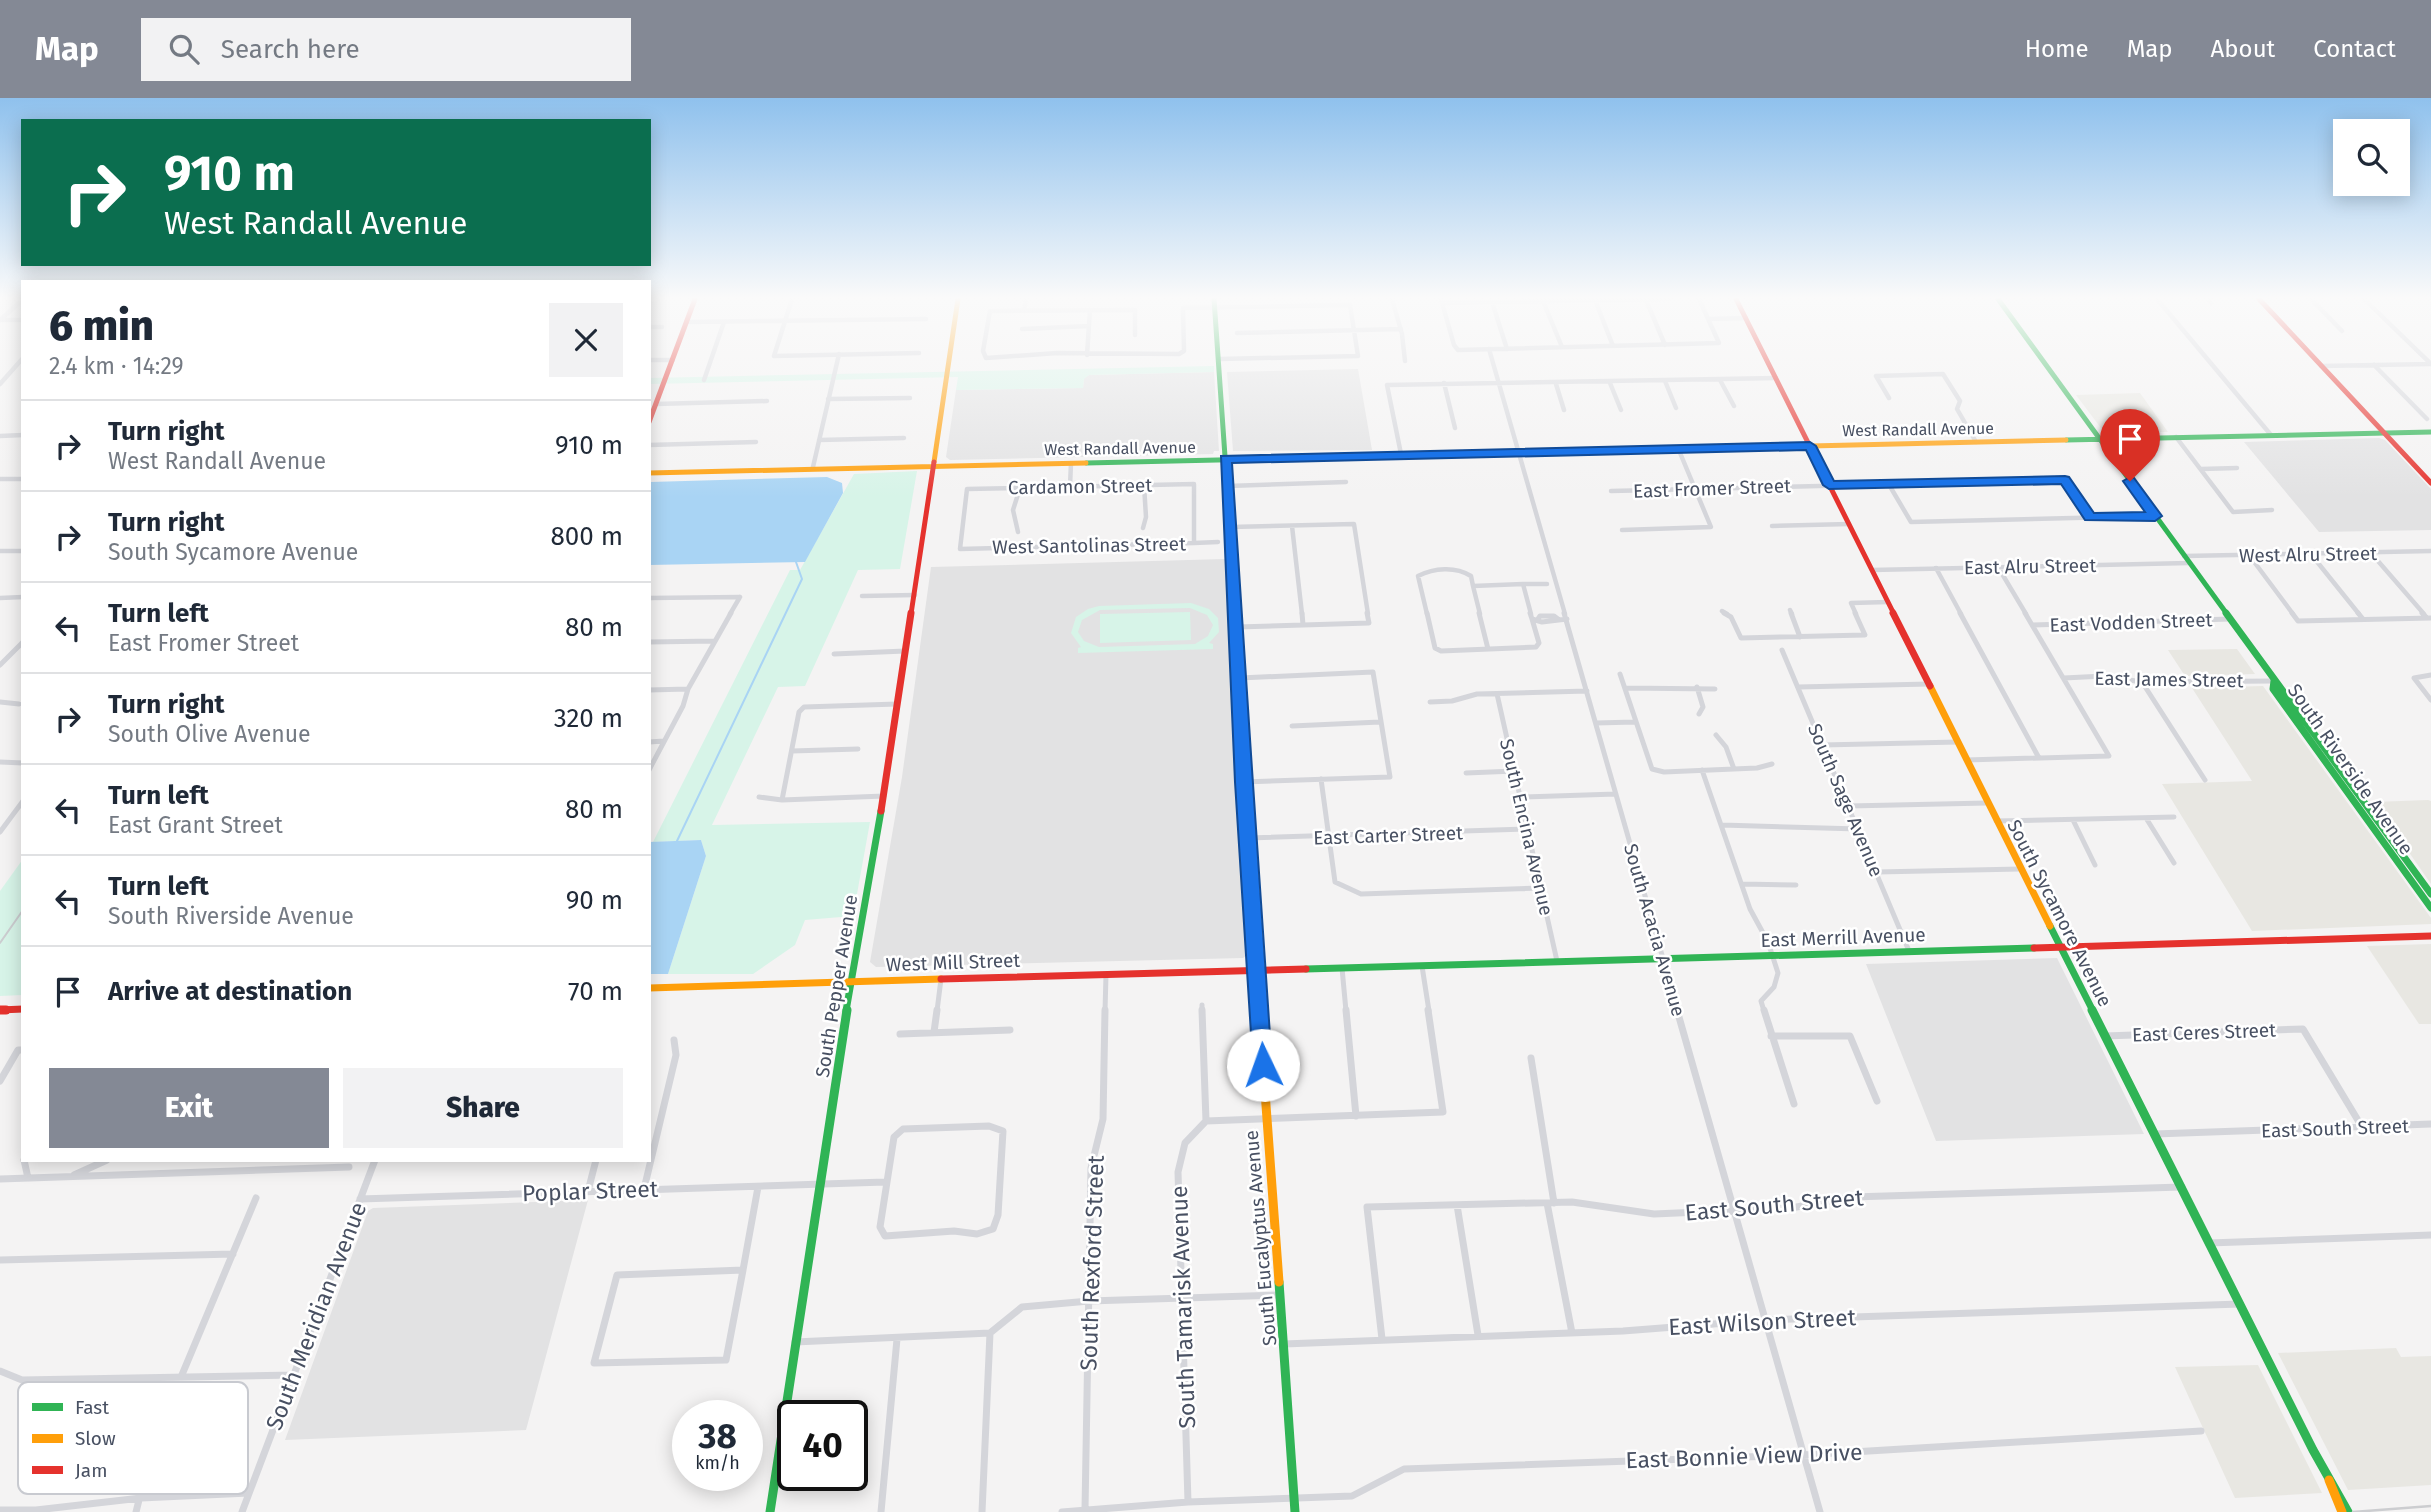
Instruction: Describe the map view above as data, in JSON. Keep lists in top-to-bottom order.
{
  "streets": {
    "street": [
      "West Randall Avenue",
      "Cardamon Street",
      "East Fromer Street",
      "West Santolinas Street",
      "West Alru Street",
      "East Alru Street",
      "East Vodden Street",
      "East James Street",
      "South Riverside Avenue",
      "South Sage Avenue",
      "South Encina Avenue",
      "East Carter Street",
      "South Sycamore Avenue",
      "South Acacia Avenue",
      "East Merrill Avenue",
      "West Mill Street",
      "South Pepper Avenue",
      "East Ceres Street",
      "East South Street",
      "Poplar Street",
      "South Eucalyptus Avenue",
      "South Rexford Street",
      "South Tamarisk Avenue",
      "South Meridian Avenue",
      "East Wilson Street",
      "East Bonnie View Drive"
    ]
  },
  "crossings": [
    ["West Randall Avenue", "South Riverside Avenue"],
    ["West Randall Avenue", "South Sycamore Avenue"],
    ["West Randall Avenue", "South Acacia Avenue"],
    ["West Randall Avenue", "South Pepper Avenue"],
    ["West Randall Avenue", "South Eucalyptus Avenue"],
    ["Cardamon Street", "West Santolinas Street"],
    ["East Fromer Street", "South Sycamore Avenue"],
    ["West Alru Street", "East Alru Street"],
    ["West Alru Street", "South Riverside Avenue"],
    ["East Alru Street", "South Riverside Avenue"],
    ["East Alru Street", "South Sycamore Avenue"],
    ["East Vodden Street", "South Riverside Avenue"],
    ["East James Street", "South Riverside Avenue"],
    ["South Sage Avenue", "East Merrill Avenue"],
    ["South Encina Avenue", "East Carter Street"],
    ["South Encina Avenue", "East Merrill Avenue"],
    ["East Carter Street", "South Eucalyptus Avenue"],
    ["South Sycamore Avenue", "East Merrill Avenue"],
    ["South Sycamore Avenue", "East Ceres Street"],
    ["South Sycamore Avenue", "East South Street"],
    ["South Sycamore Avenue", "East Wilson Street"],
    ["South Acacia Avenue", "East Merrill Avenue"],
    ["South Acacia Avenue", "East South Street"],
    ["South Acacia Avenue", "East Wilson Street"],
    ["South Acacia Avenue", "East Bonnie View Drive"],
    ["East Merrill Avenue", "West Mill Street"],
    ["East Merrill Avenue", "South Eucalyptus Avenue"],
    ["West Mill Street", "South Pepper Avenue"],
    ["West Mill Street", "South Eucalyptus Avenue"],
    ["West Mill Street", "South Rexford Street"],
    ["South Pepper Avenue", "Poplar Street"],
    ["East Ceres Street", "East South Street"],
    ["East South Street", "East Wilson Street"],
    ["Poplar Street", "South Meridian Avenue"],
    ["South Eucalyptus Avenue", "East Wilson Street"],
    ["South Eucalyptus Avenue", "East Bonnie View Drive"],
    ["South Rexford Street", "East Bonnie View Drive"],
    ["South Tamarisk Avenue", "East Bonnie View Drive"]
  ],
  "legend": ["Fast", "Slow", "Jam"],
  "page": {
    "header": "Map",
    "search": "Search here",
    "nav": [
      "Home",
      "Map",
      "About",
      "Contact"
    ],
    "turn": ["910 m", "West Randall Avenue"],
    "heading": ["6 min", "2.4 km · 14:29"],
    "list": [
      {
        "name": "Turn right",
        "note": "West Randall Avenue",
        "value": "910 m"
      },
      {
        "name": "Turn right",
        "note": "South Sycamore Avenue",
        "value": "800 m"
      },
      {
        "name": "Turn left",
        "note": "East Fromer Street",
        "value": "80 m"
      },
      {
        "name": "Turn right",
        "note": "South Olive Avenue",
        "value": "320 m"
      },
      {
        "name": "Turn left",
        "note": "East Grant Street",
        "value": "80 m"
      },
      {
        "name": "Turn left",
        "note": "South Riverside Avenue",
        "value": "90 m"
      },
      {
        "name": "Arrive at destination",
        "value": "70 m"
      }
    ],
    "buttons": ["Exit", "Share"],
    "speed": "38 km/h",
    "limit": "40"
  }
}
